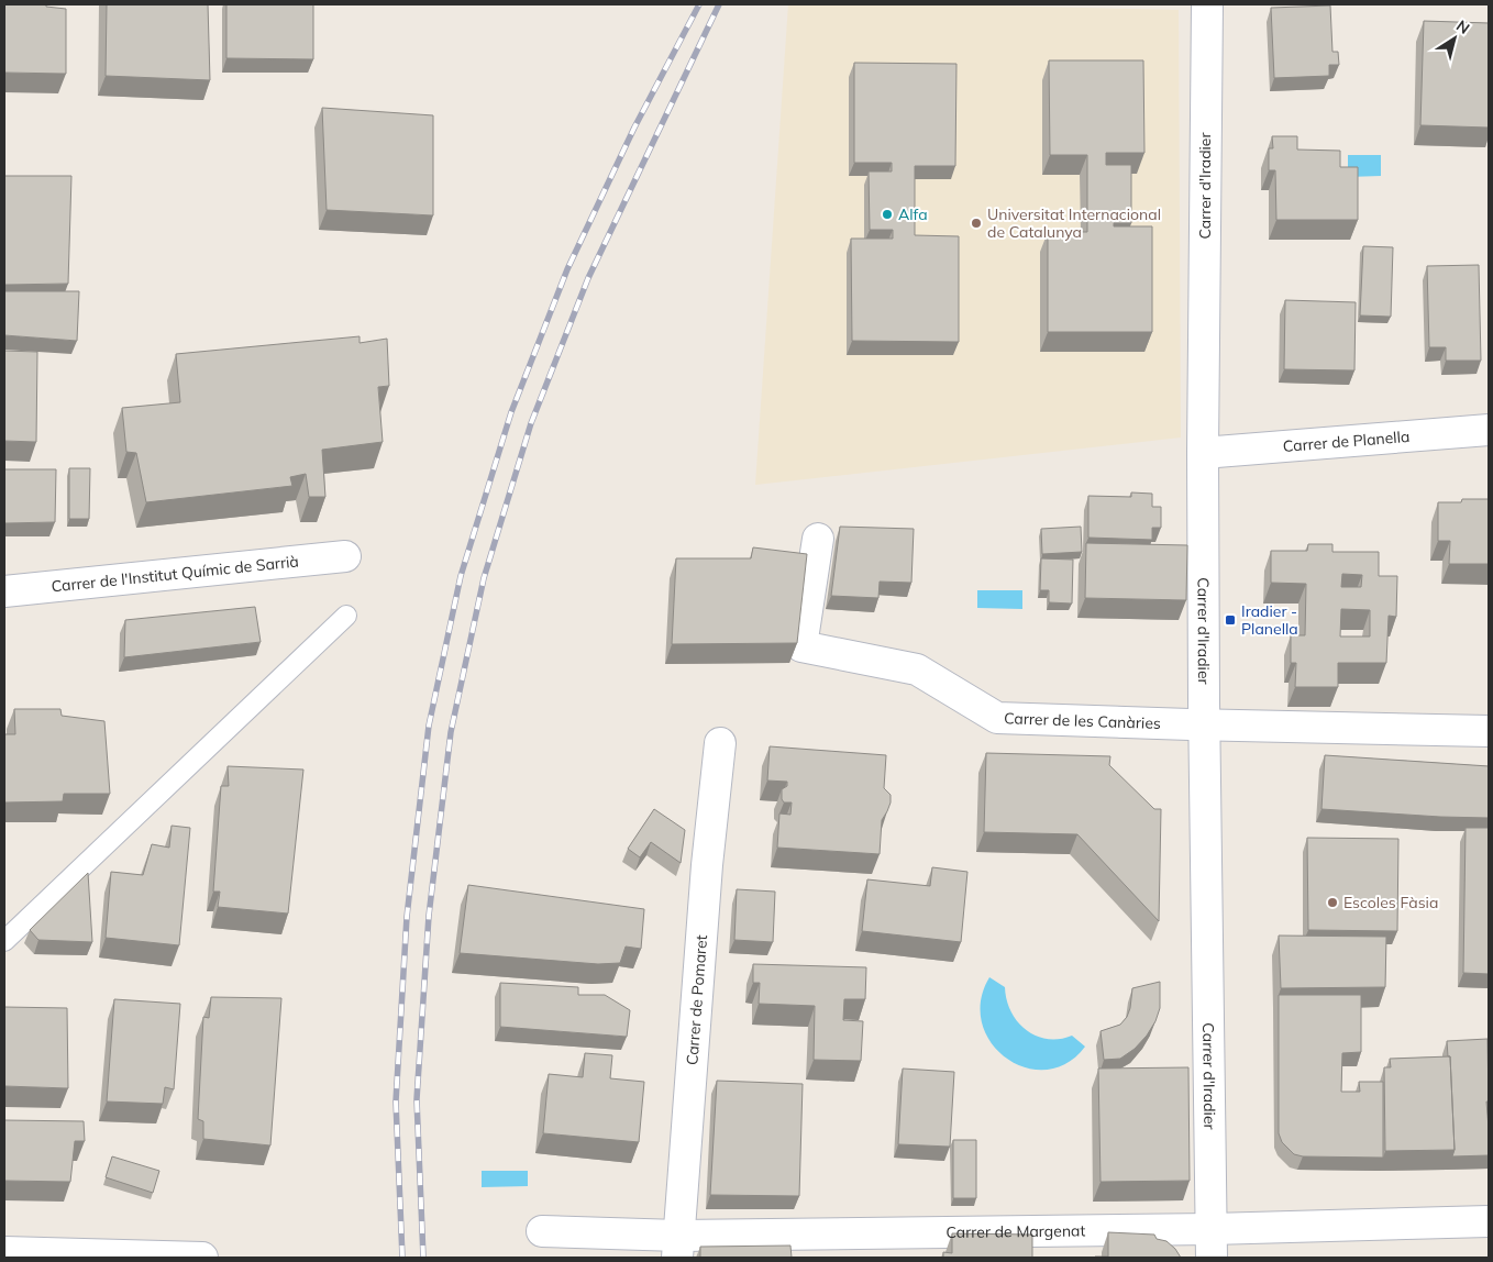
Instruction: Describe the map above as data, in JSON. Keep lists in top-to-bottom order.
{
  "streets": {
    "street": [
      "Carrer d'Iradier",
      "Carrer de Planella",
      "Carrer de l'Institut Químic de Sarrià",
      "Carrer de les Canàries",
      "Carrer de Pomaret",
      "Carrer de Margenat"
    ]
  },
  "crossings": [
    ["Carrer d'Iradier", "Carrer de Planella"],
    ["Carrer d'Iradier", "Carrer de les Canàries"],
    ["Carrer d'Iradier", "Carrer de Margenat"],
    ["Carrer de Pomaret", "Carrer de Margenat"]
  ],
  "places": {
    "other": ["Alfa", "Universitat Internacional de Catalunya", "Escoles Fàsia"],
    "transit": ["Iradier - Planella"]
  },
  "north": "top right"
}
